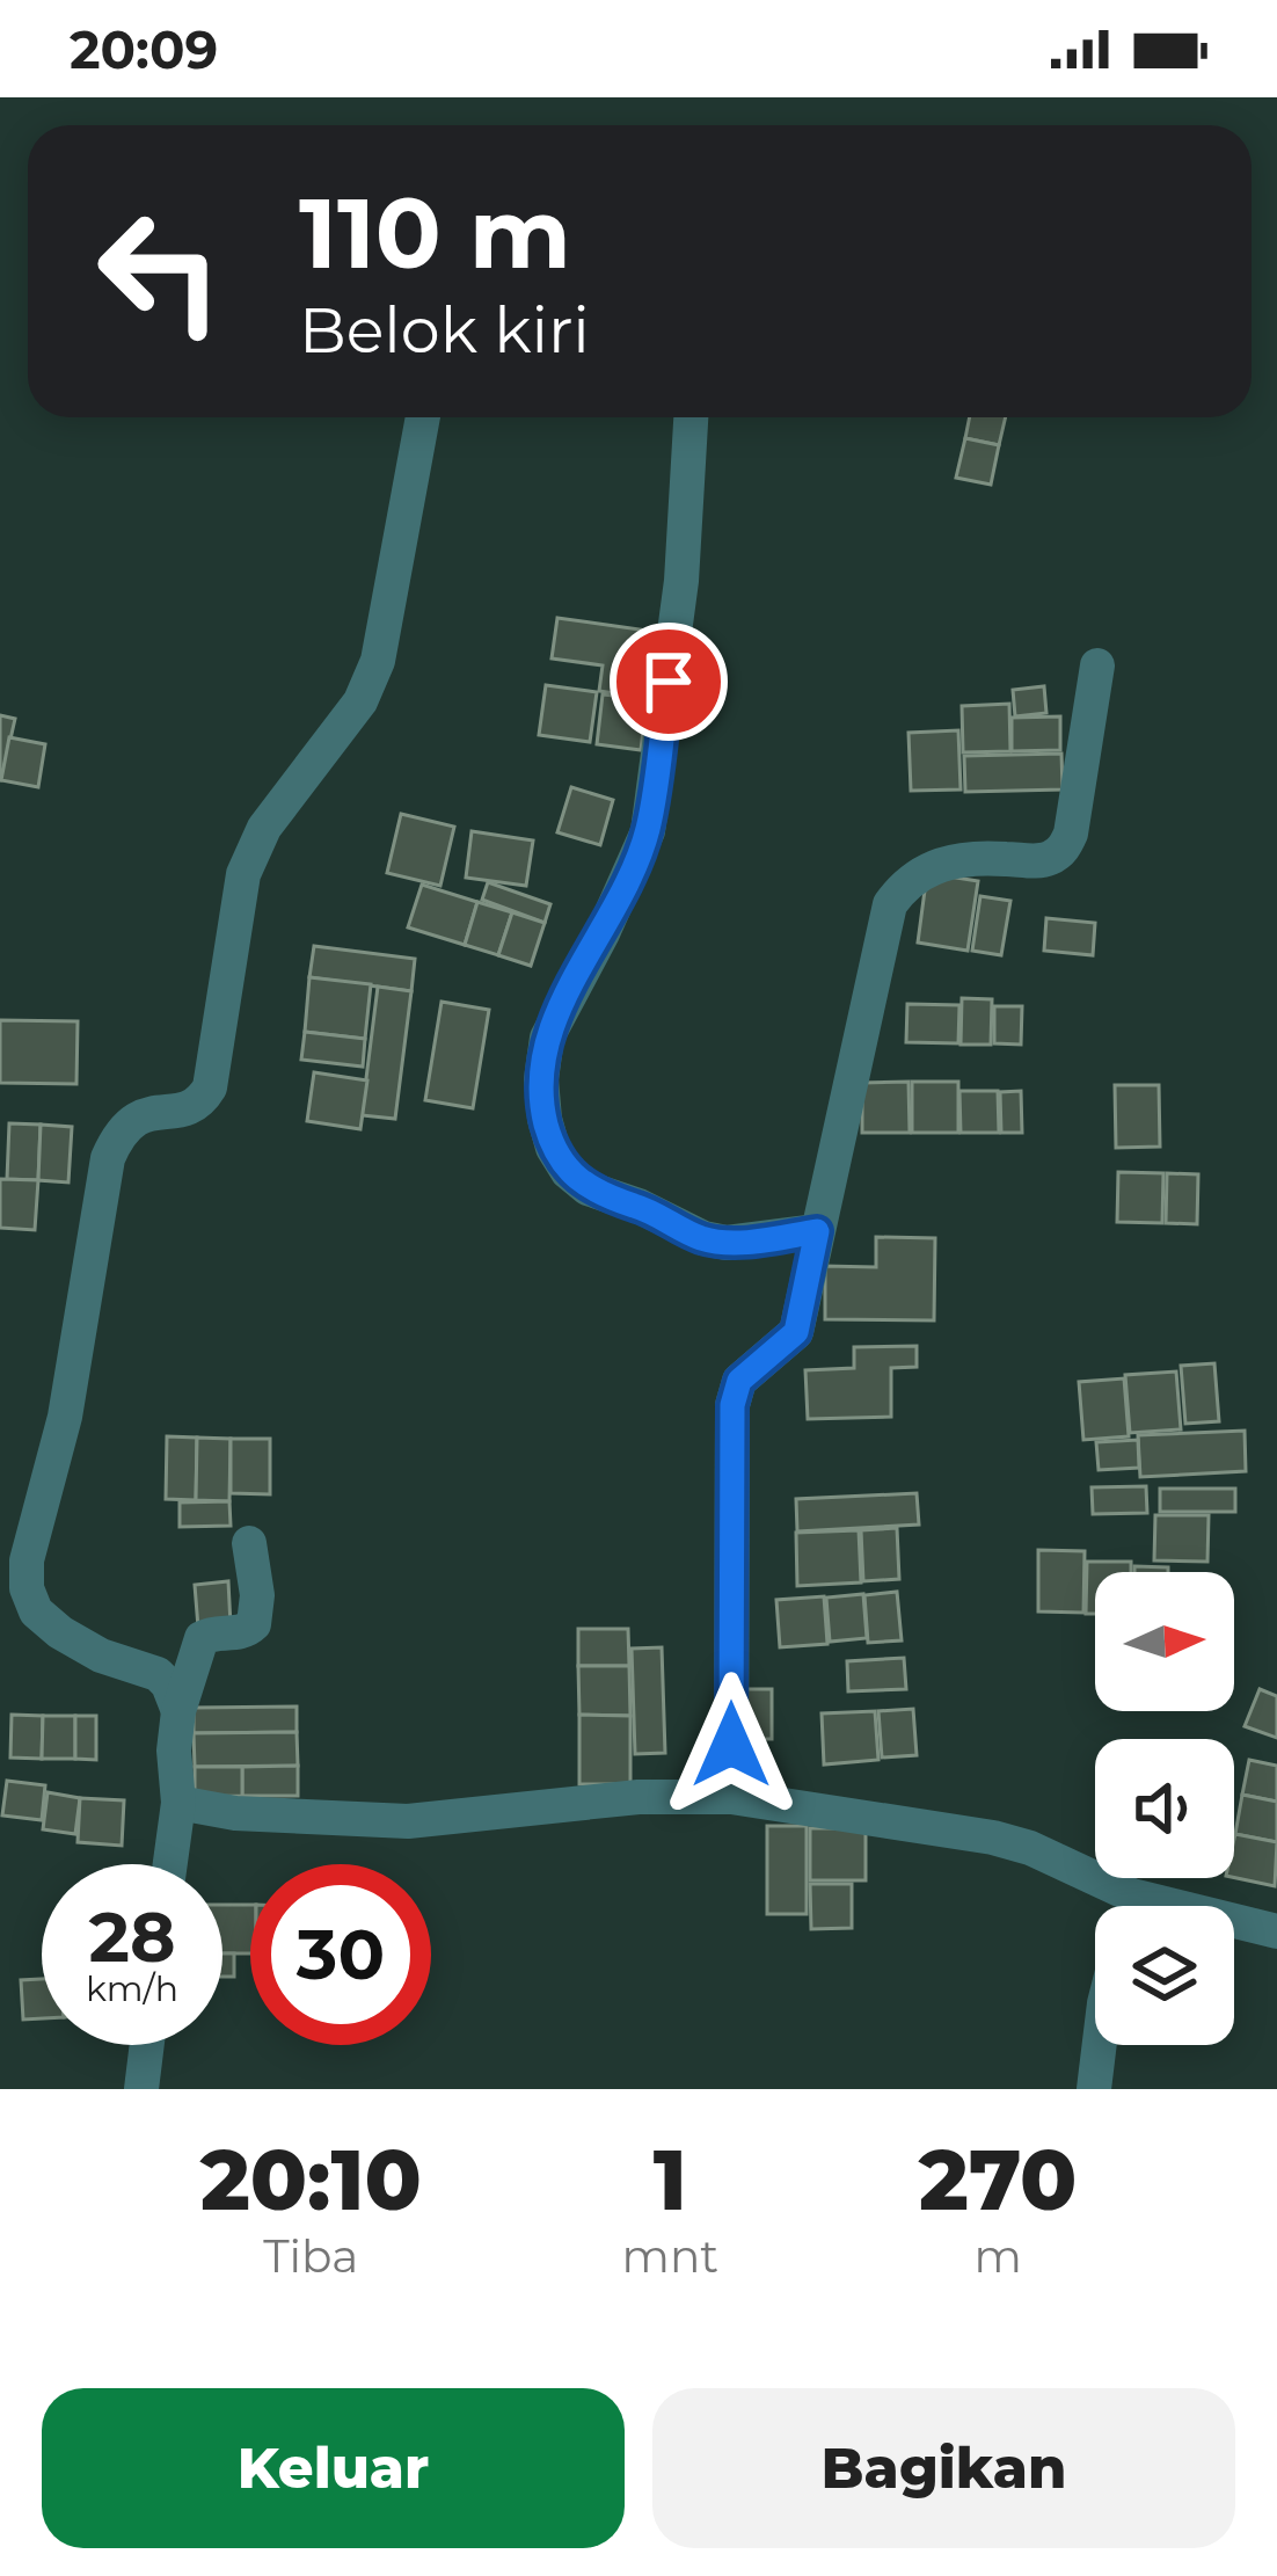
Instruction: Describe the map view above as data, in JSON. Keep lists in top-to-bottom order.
{
  "north": "right",
  "page": {
    "status": "20:09",
    "turn": ["110 m", "Belok kiri"],
    "speed": "28 km/h",
    "limit": "30",
    "eta": [
      "20:10",
      "Tiba",
      "1",
      "mnt",
      "270",
      "m"
    ],
    "buttons": ["Keluar", "Bagikan"]
  }
}
